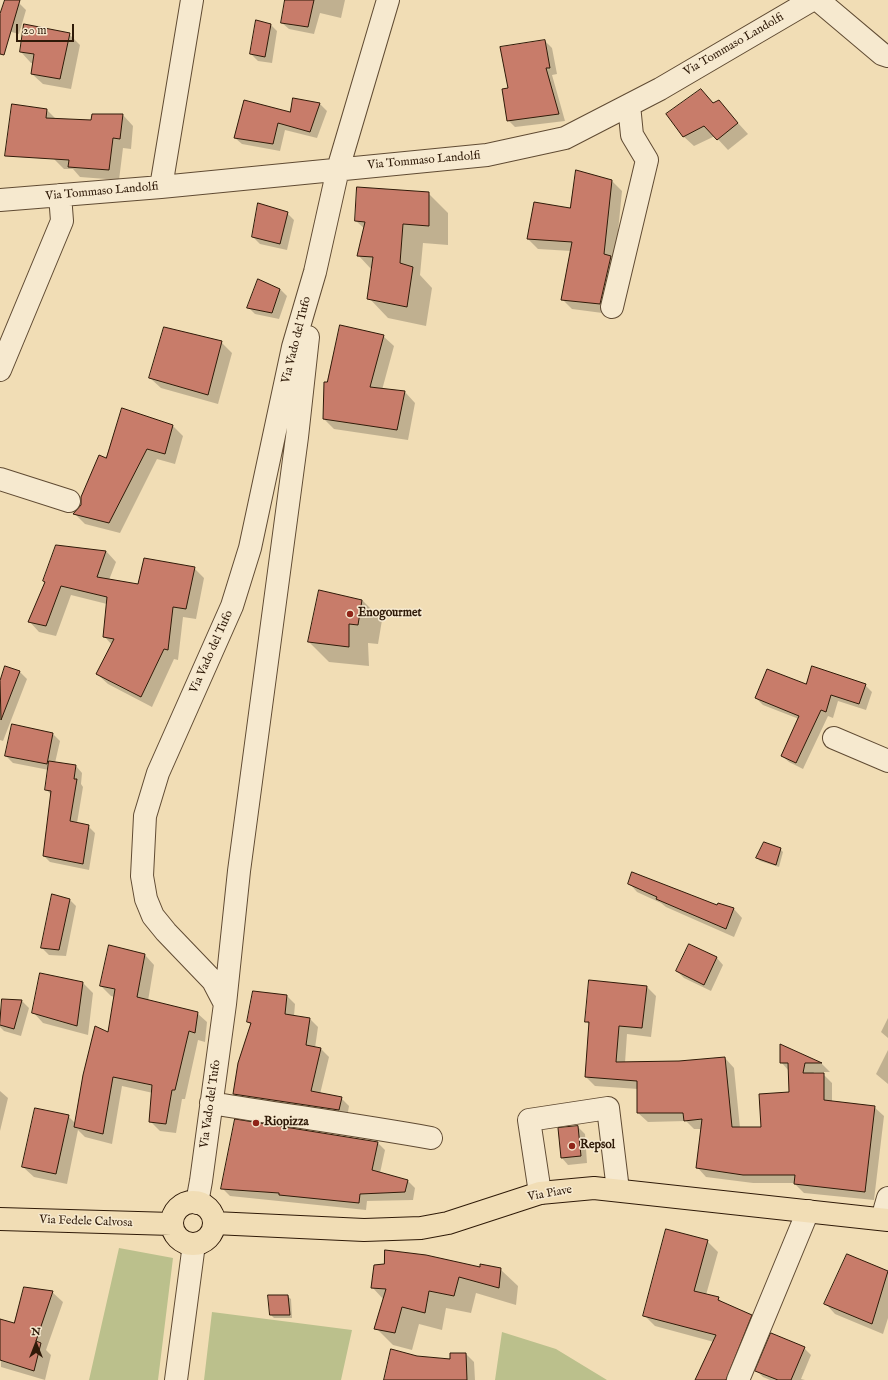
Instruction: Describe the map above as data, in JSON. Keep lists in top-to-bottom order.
{
  "streets": {
    "main road": ["Via Piave", "Via Fedele Calvosa"],
    "street": ["Via Tommaso Landolfi", "Via Vado del Tufo"]
  },
  "crossings": [
    ["Via Tommaso Landolfi", "Via Vado del Tufo"],
    ["Via Vado del Tufo", "Via Piave"],
    ["Via Vado del Tufo", "Via Fedele Calvosa"],
    ["Via Piave", "Via Fedele Calvosa"]
  ],
  "places": ["Enogourmet", "Riopizza", "Repsol"],
  "scale_bar": "20 m",
  "north": "top"
}
